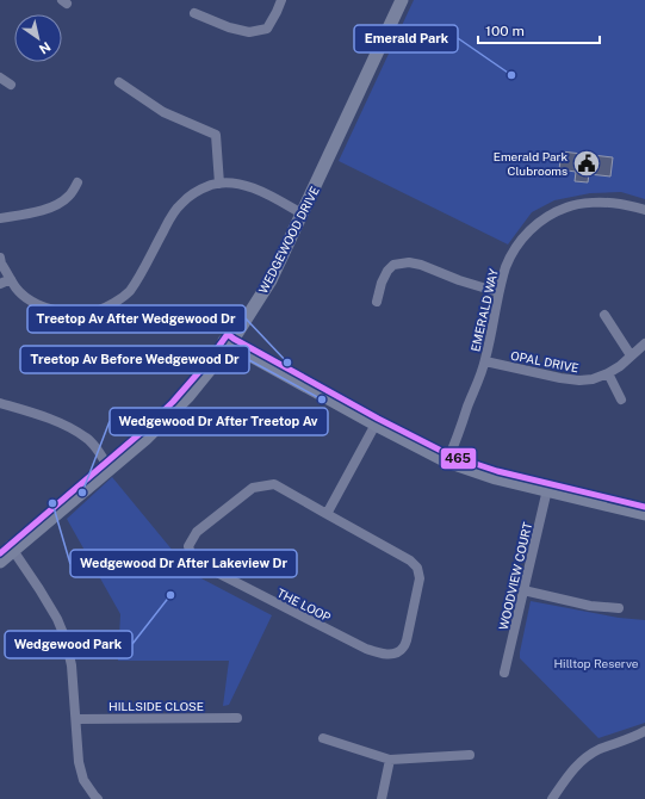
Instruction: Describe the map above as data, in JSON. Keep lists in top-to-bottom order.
{
  "streets": {
    "street": [
      "WEDGEWOOD DRIVE",
      "EMERALD WAY",
      "OPAL DRIVE",
      "WOODVIEW COURT",
      "THE LOOP",
      "HILLSIDE CLOSE"
    ]
  },
  "crossings": [
    ["EMERALD WAY", "OPAL DRIVE"]
  ],
  "parks": ["Hilltop Reserve"],
  "places": {
    "other": [
      "Emerald Park",
      "Treetop Av After Wedgewood Dr",
      "Treetop Av Before Wedgewood Dr",
      "Wedgewood Dr After Treetop Av",
      "Wedgewood Dr After Lakeview Dr",
      "Wedgewood Park"
    ],
    "public building": ["Emerald Park Clubrooms"]
  },
  "lines": ["transit line 465"],
  "scale_bar": "100 m",
  "north": "bottom right"
}
